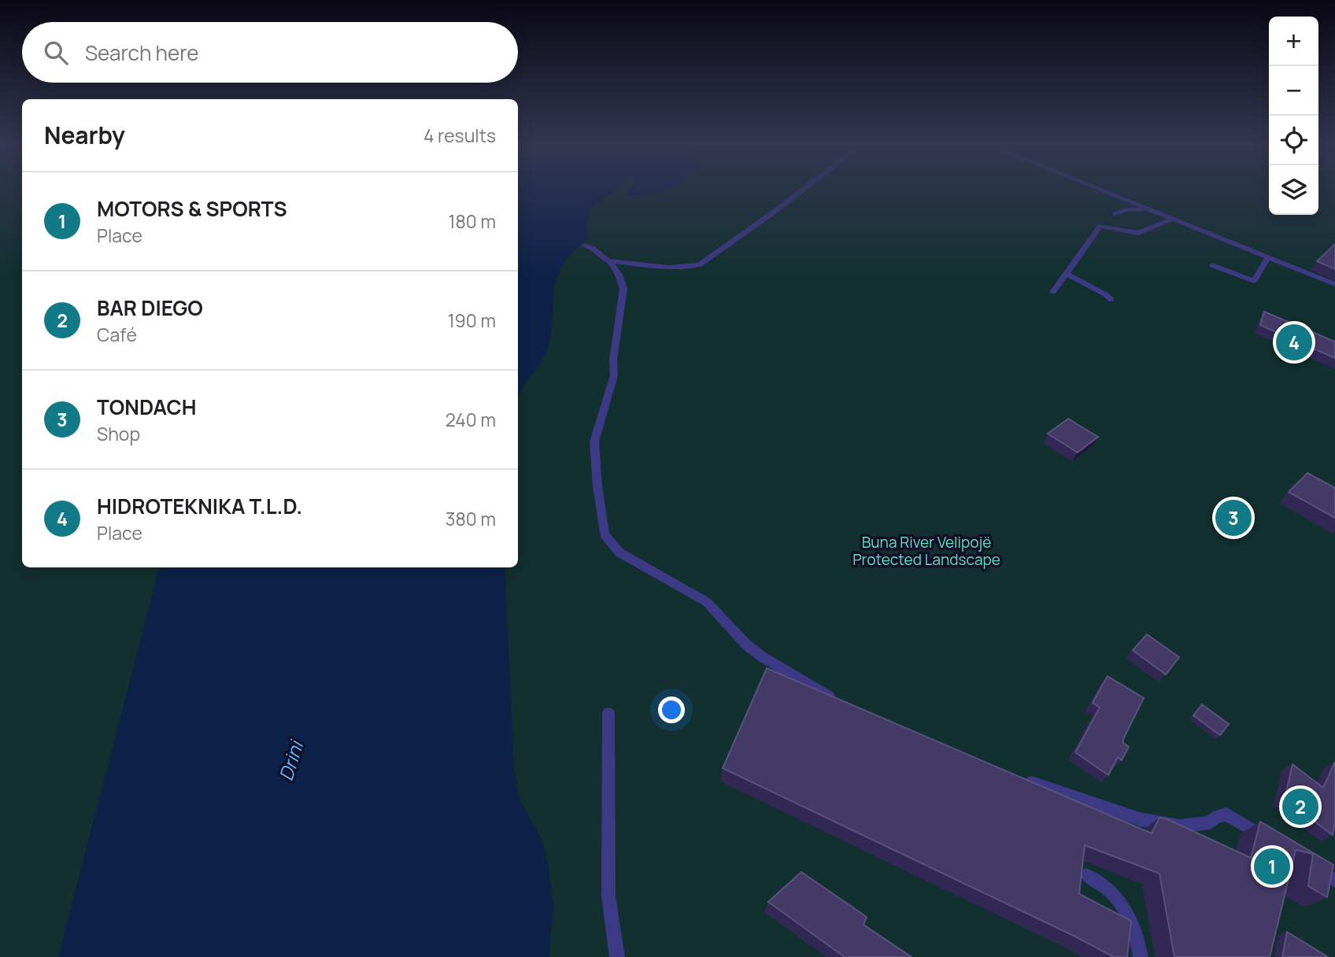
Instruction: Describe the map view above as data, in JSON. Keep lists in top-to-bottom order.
{
  "water": ["Drini"],
  "parks": ["Buna River Velipojë Protected Landscape"],
  "page": {
    "map_buttons": ["+", "−"],
    "search": "Search here",
    "heading": ["Nearby", "4 results"],
    "list": [
      {
        "mark": "1",
        "name": "MOTORS & SPORTS",
        "note": "Place",
        "value": "180 m"
      },
      {
        "mark": "2",
        "name": "BAR DIEGO",
        "note": "Café",
        "value": "190 m"
      },
      {
        "mark": "3",
        "name": "TONDACH",
        "note": "Shop",
        "value": "240 m"
      },
      {
        "mark": "4",
        "name": "HIDROTEKNIKA T.L.D.",
        "note": "Place",
        "value": "380 m"
      }
    ],
    "pins": [
      "4",
      "3",
      "2",
      "1"
    ]
  }
}
